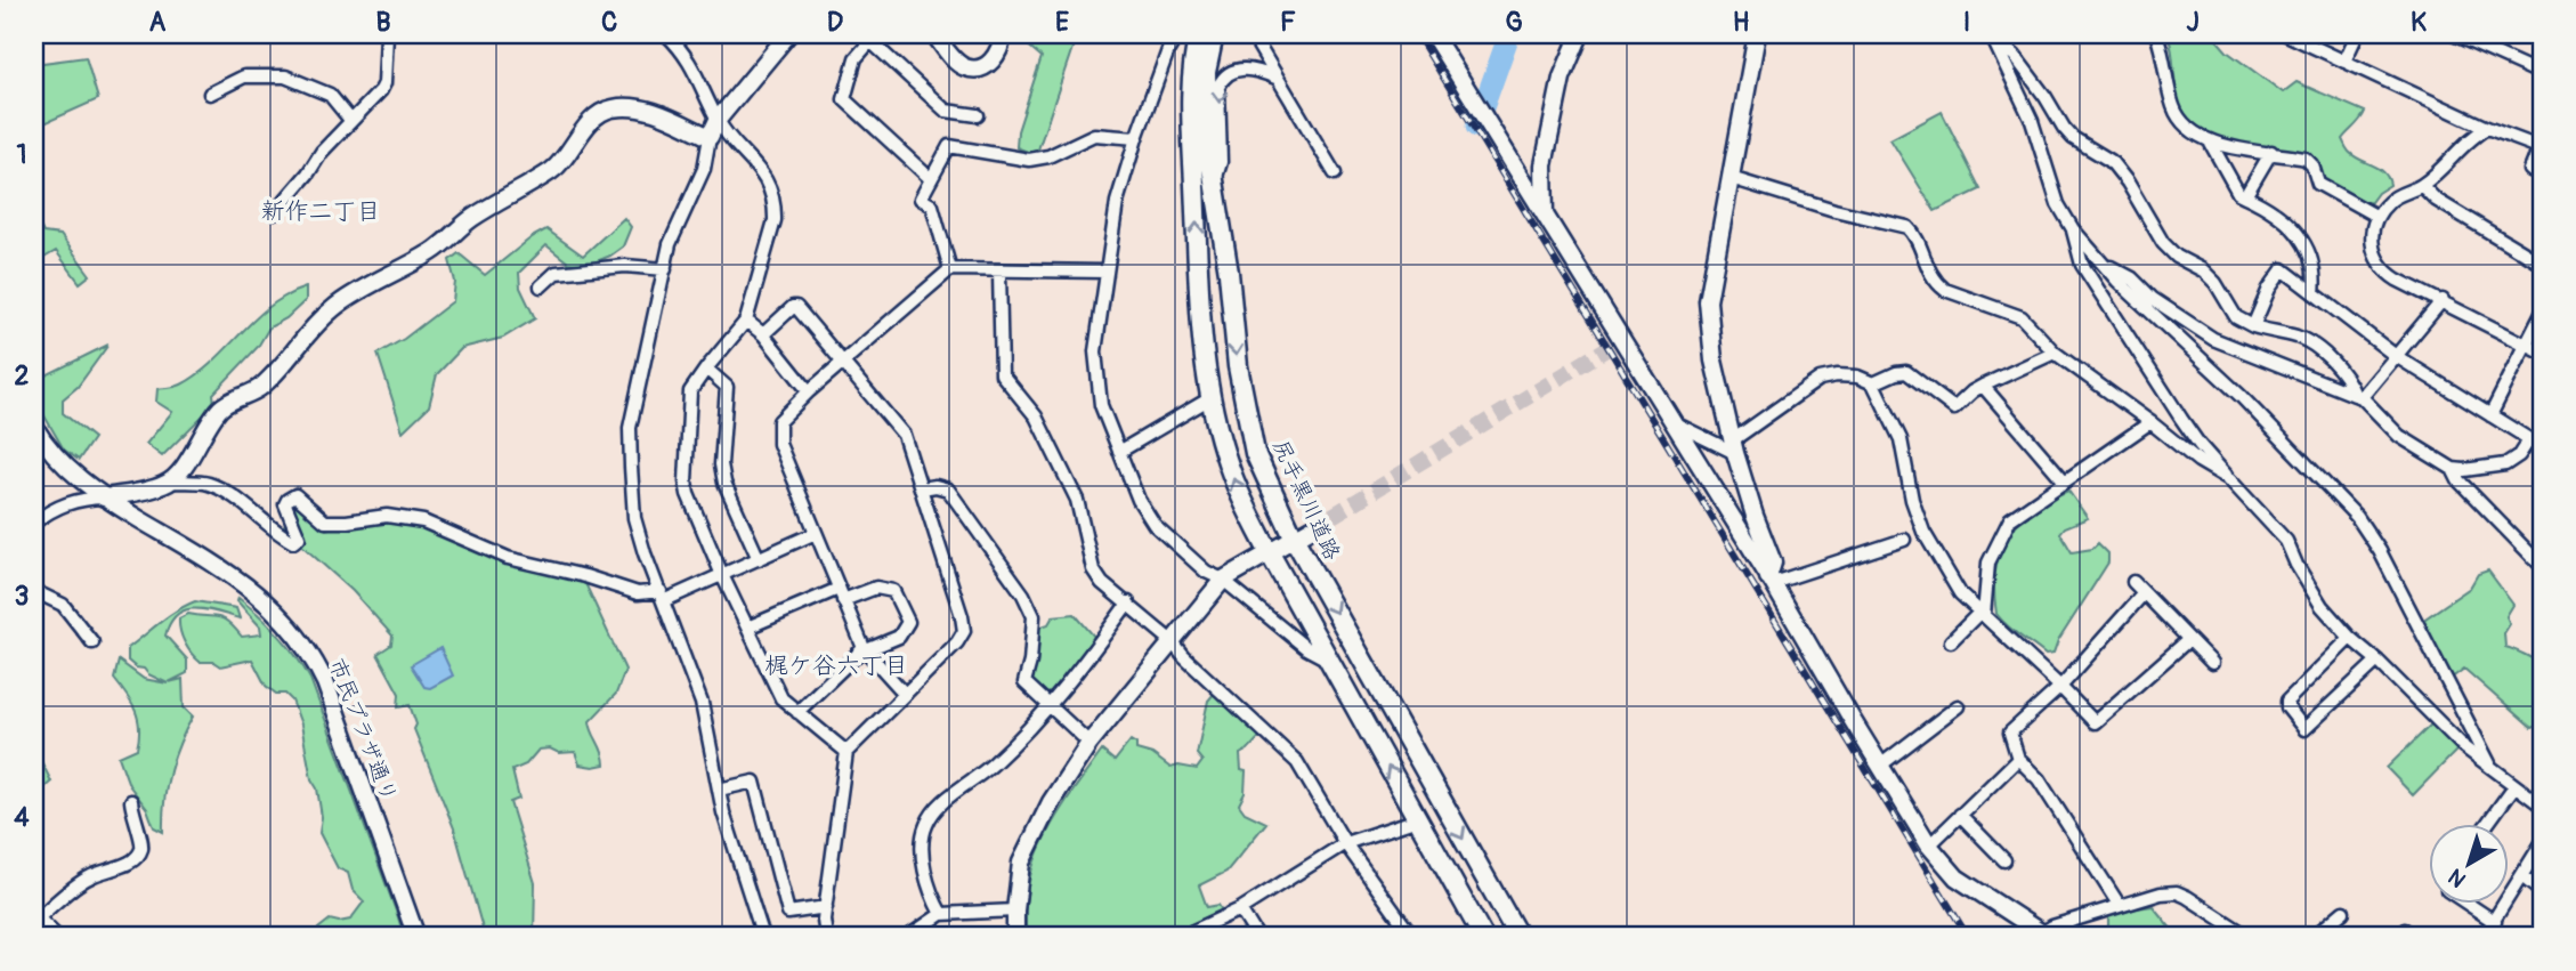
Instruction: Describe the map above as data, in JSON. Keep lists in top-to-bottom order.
{
  "streets": {
    "main road": ["尻手黒川道路"],
    "street": ["市民プラザ通り"]
  },
  "districts": ["新作二丁目", "梶ケ谷六丁目"],
  "north": "bottom left",
  "grid": {
    "columns": [
      "A",
      "B",
      "C",
      "D",
      "E",
      "F",
      "G",
      "H",
      "I",
      "J",
      "K"
    ],
    "rows": [
      "1",
      "2",
      "3",
      "4"
    ]
  }
}
